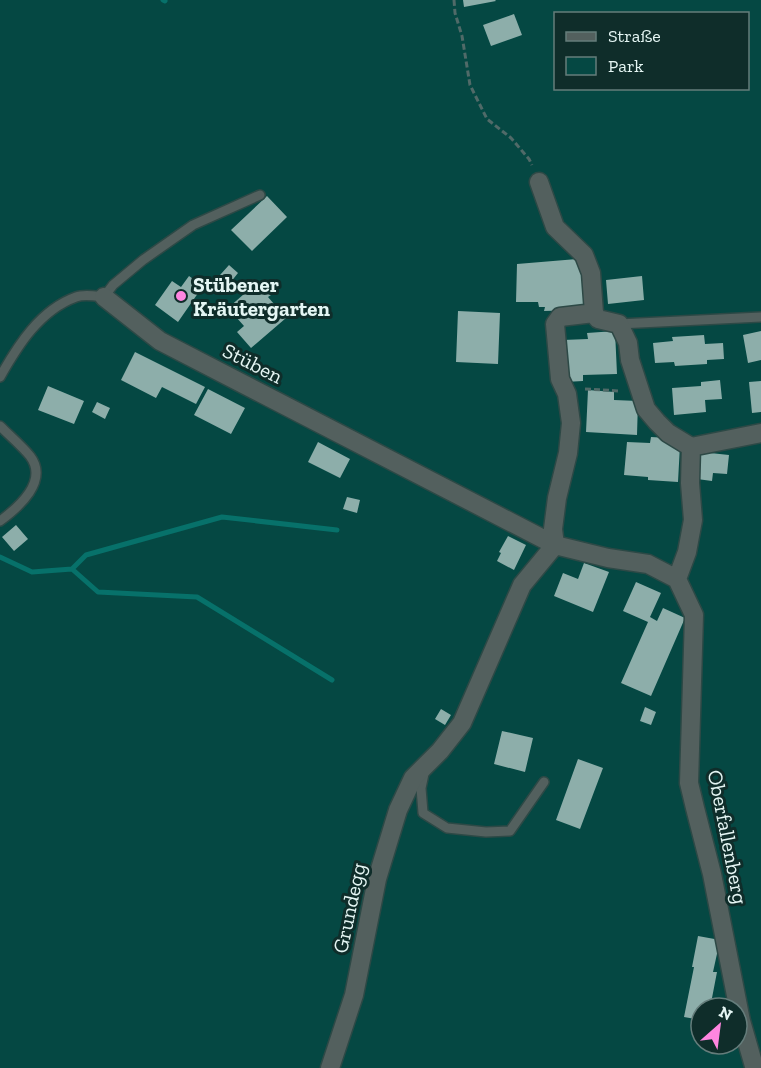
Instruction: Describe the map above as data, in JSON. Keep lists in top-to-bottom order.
{
  "streets": {
    "street": ["Stüben", "Oberfallenberg", "Grundegg"]
  },
  "crossings": [
    ["Stüben", "Oberfallenberg"]
  ],
  "places": ["Stübener Kräutergarten"],
  "legend": ["Straße", "Park"],
  "north": "top right"
}
